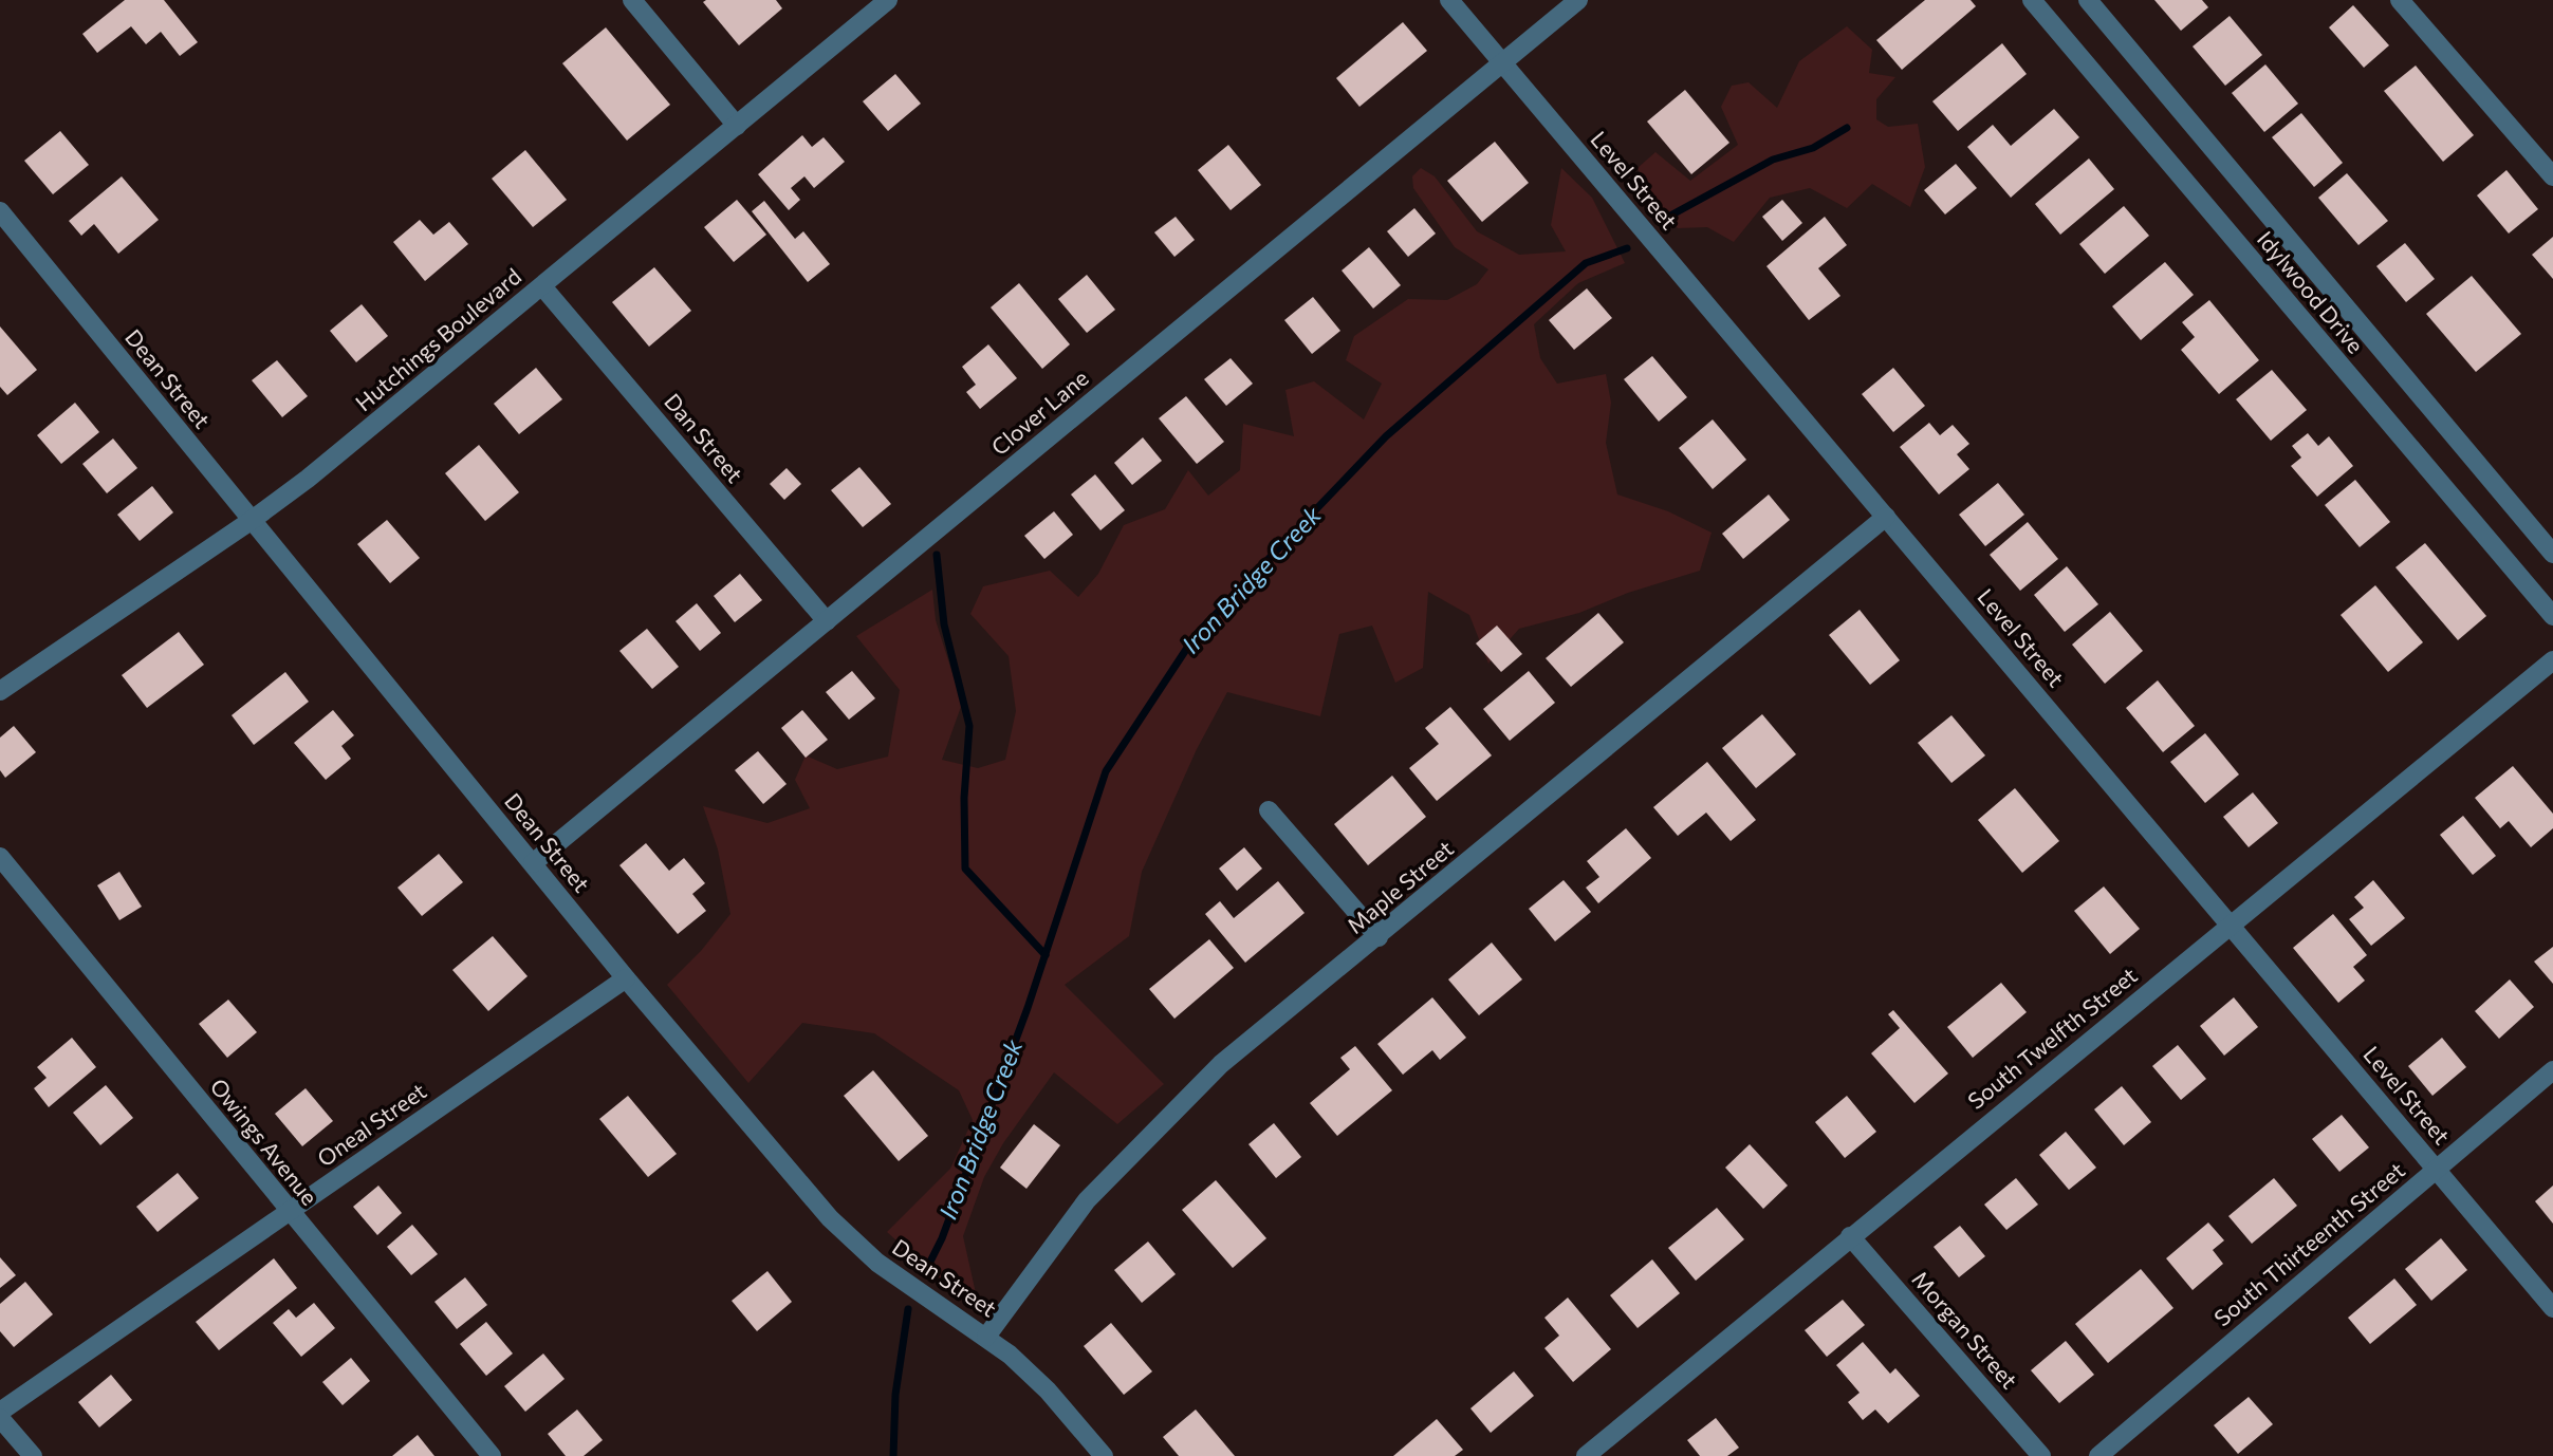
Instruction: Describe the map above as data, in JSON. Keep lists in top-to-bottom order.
{
  "streets": {
    "street": [
      "Level Street",
      "Idylwood Drive",
      "Hutchings Boulevard",
      "Dean Street",
      "Clover Lane",
      "Dan Street",
      "Maple Street",
      "South Twelfth Street",
      "Oneal Street",
      "Owings Avenue",
      "South Thirteenth Street",
      "Morgan Street"
    ]
  },
  "crossings": [
    ["Level Street", "Clover Lane"],
    ["Level Street", "Maple Street"],
    ["Level Street", "South Twelfth Street"],
    ["Level Street", "South Thirteenth Street"],
    ["Hutchings Boulevard", "Dean Street"],
    ["Hutchings Boulevard", "Dan Street"],
    ["Dean Street", "Clover Lane"],
    ["Dean Street", "Maple Street"],
    ["Dean Street", "Oneal Street"],
    ["Clover Lane", "Dan Street"],
    ["South Twelfth Street", "Morgan Street"],
    ["Oneal Street", "Owings Avenue"]
  ],
  "water": ["Iron Bridge Creek"]
}
